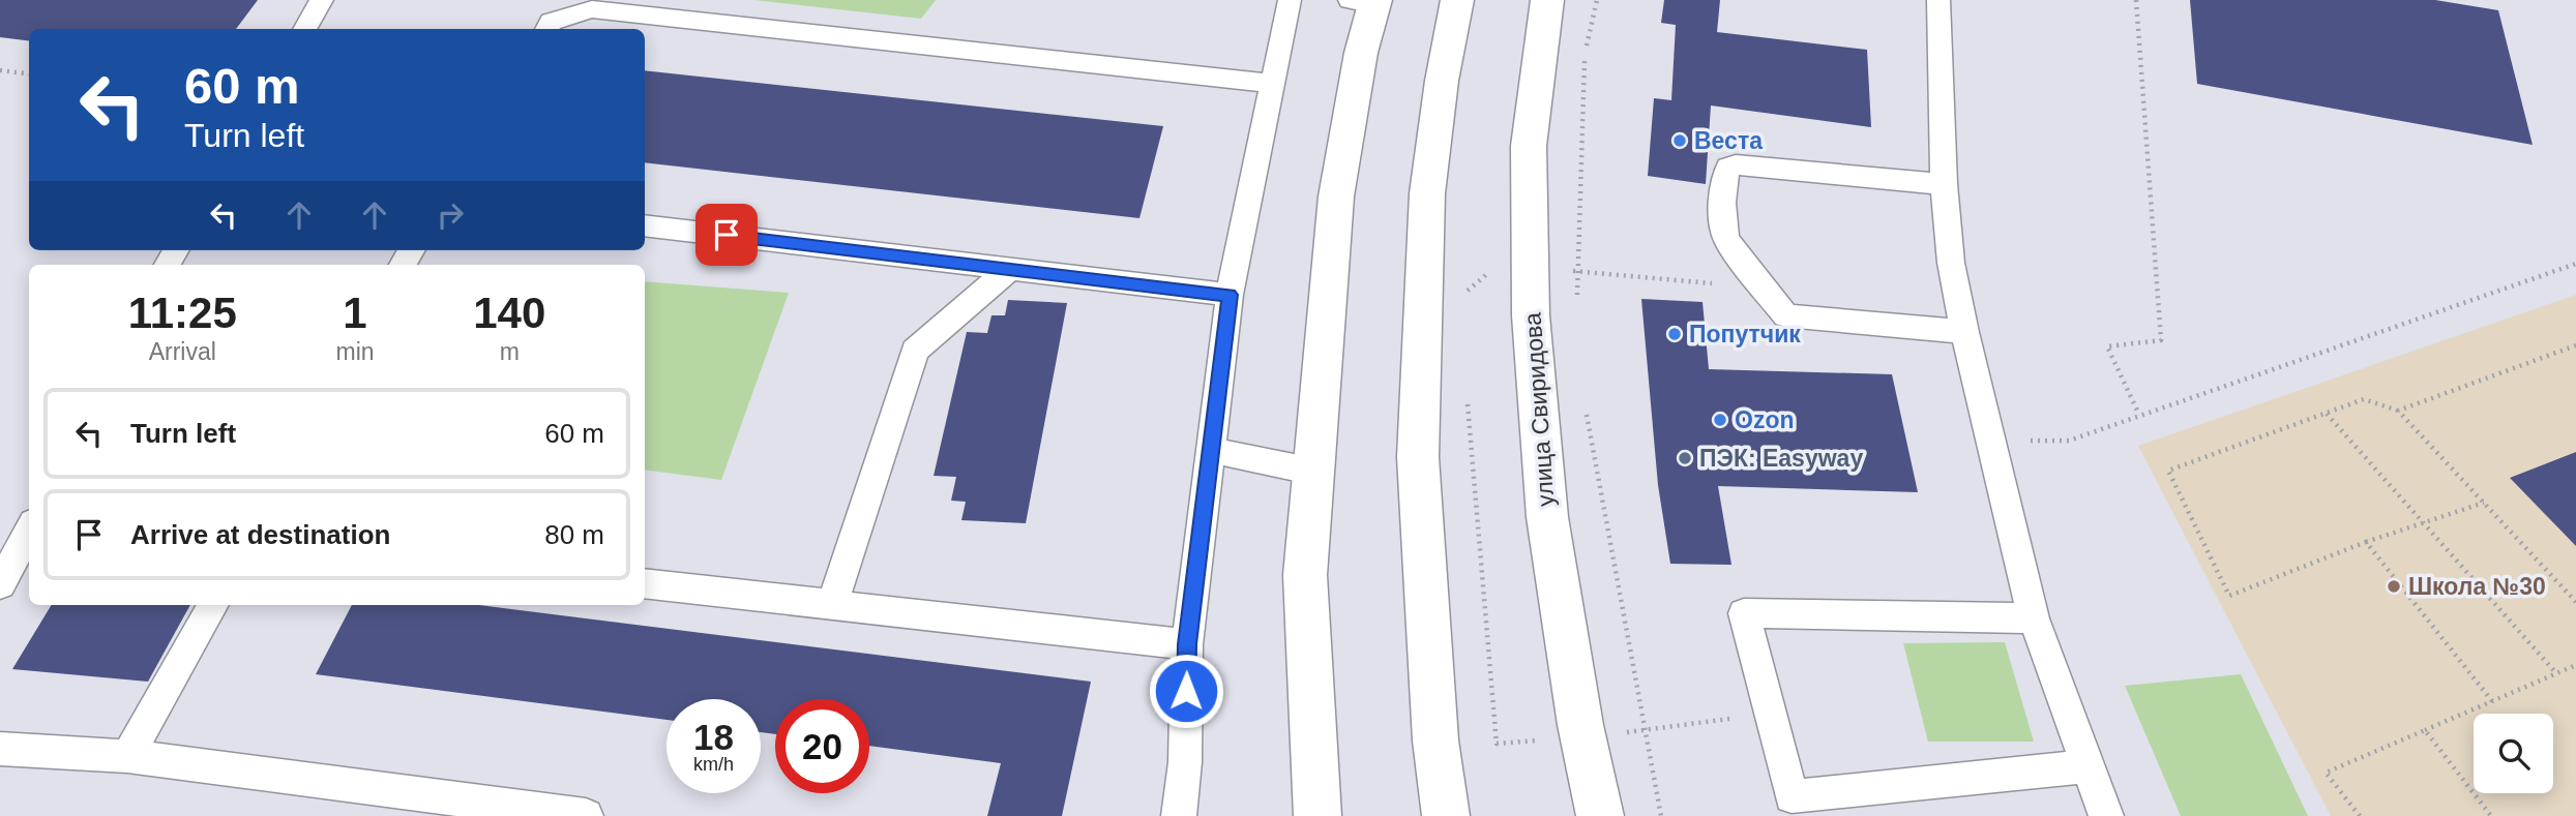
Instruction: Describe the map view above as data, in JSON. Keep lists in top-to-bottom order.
{
  "streets": {
    "street": ["улица Свиридова"]
  },
  "places": [
    "Веста",
    "Попутчик",
    "Ozon",
    "ПЭК: Easyway",
    "Школа №30"
  ],
  "page": {
    "turn": ["60 m", "Turn left"],
    "eta": [
      "11:25",
      "Arrival",
      "1",
      "min",
      "140",
      "m"
    ],
    "list": [
      {
        "name": "Turn left",
        "value": "60 m"
      },
      {
        "name": "Arrive at destination",
        "value": "80 m"
      }
    ],
    "speed": "18 km/h",
    "limit": "20"
  }
}
